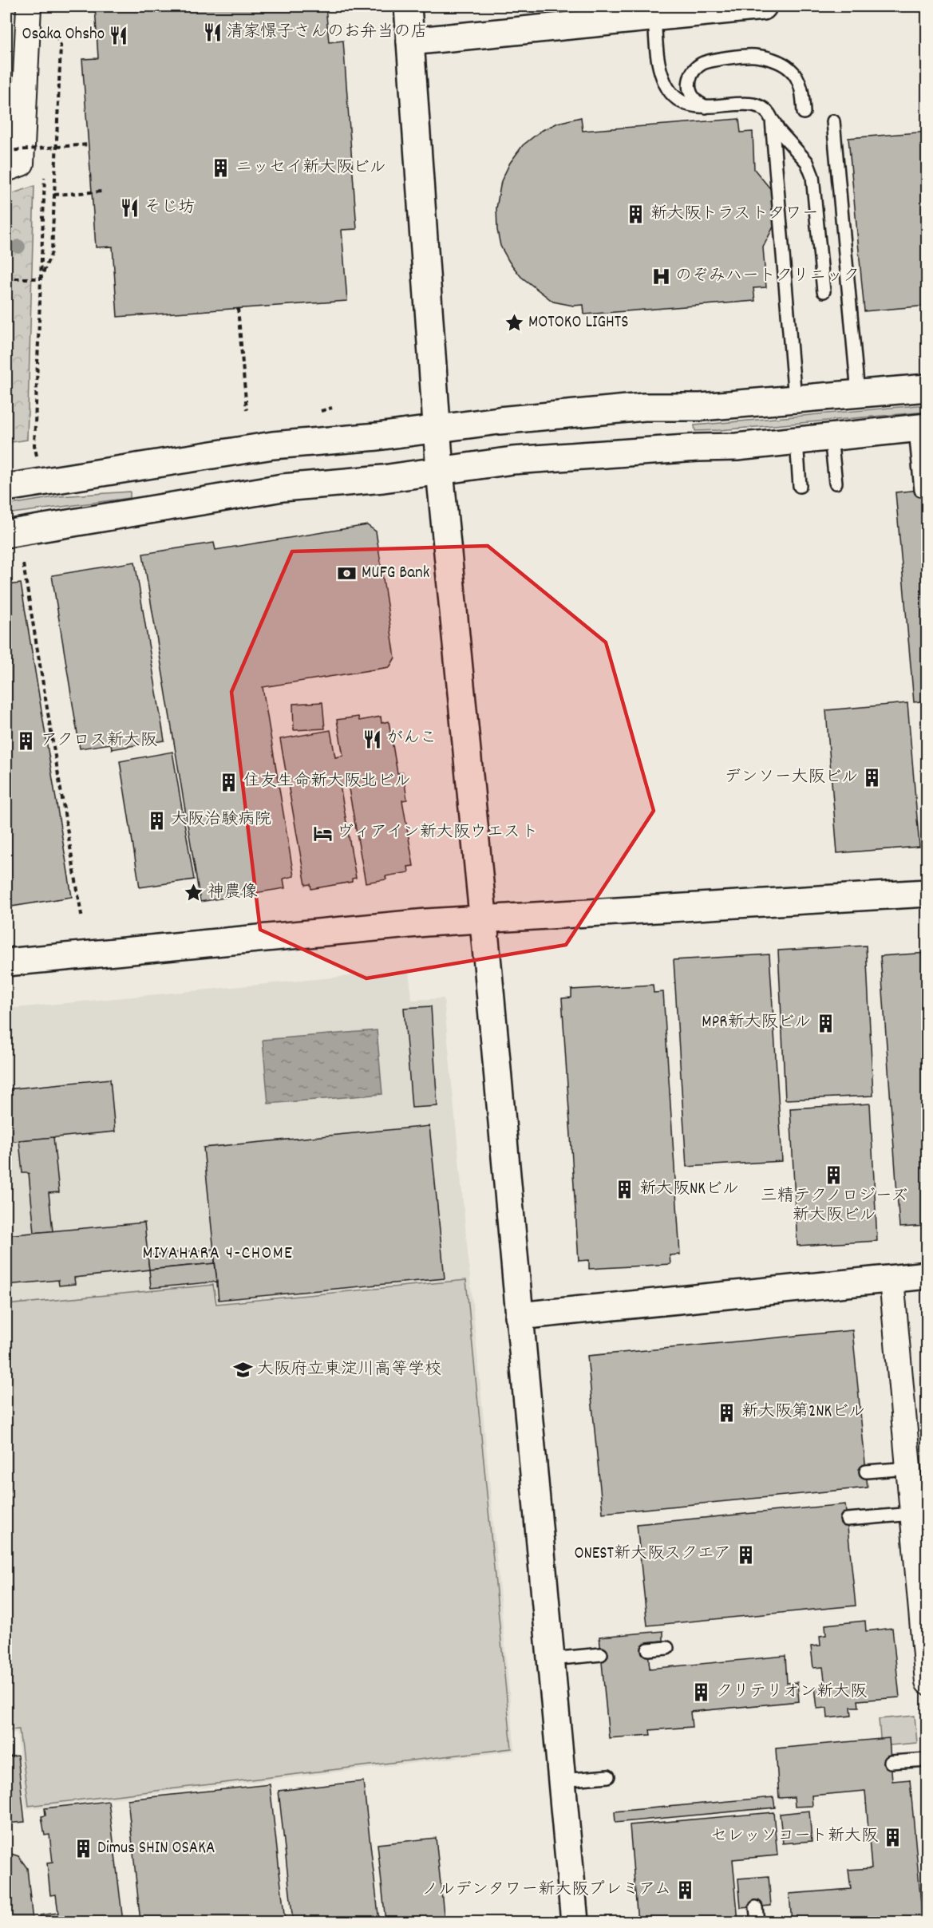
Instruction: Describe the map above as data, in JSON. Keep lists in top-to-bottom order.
{
  "districts": ["MIYAHARA 4-CHOME"],
  "places": {
    "restaurant": [
      "清家憬子さんのお弁当の店",
      "Osaka Ohsho",
      "そじ坊",
      "がんこ"
    ],
    "building": [
      "ニッセイ新大阪ビル",
      "新大阪トラストタワー",
      "アクロス新大阪",
      "デンソー大阪ビル",
      "住友生命新大阪北ビル",
      "大阪治験病院",
      "MPR新大阪ビル",
      "三精テクノロジーズ 新大阪ビル",
      "新大阪NKビル",
      "新大阪第2NKビル",
      "ONEST新大阪スクエア",
      "クリテリオン新大阪",
      "セレッソコート新大阪",
      "Dimus SHIN OSAKA",
      "ノルデンタワー新大阪プレミアム"
    ],
    "hospital": ["のぞみハートクリニック"],
    "place": ["MOTOKO LIGHTS", "神農像"],
    "bank": ["MUFG Bank"],
    "hotel": ["ヴィアイン新大阪ウエスト"],
    "school or university": ["大阪府立東淀川高等学校"]
  }
}
